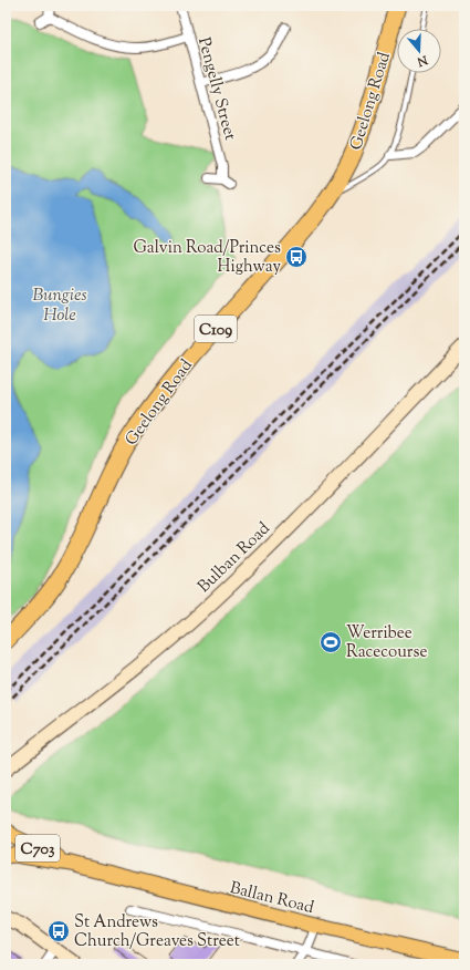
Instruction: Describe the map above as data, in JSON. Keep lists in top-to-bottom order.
{
  "streets": {
    "highway": ["Geelong Road", "C109"],
    "main road": ["C703", "Ballan Road"],
    "street": ["Pengelly Street", "Bulban Road"]
  },
  "water": ["Bungies Hole"],
  "places": {
    "bus stop": ["Galvin Road/Princes Highway", "St Andrews Church/Greaves Street"],
    "sports": ["Werribee Racecourse"]
  },
  "north": "bottom"
}
